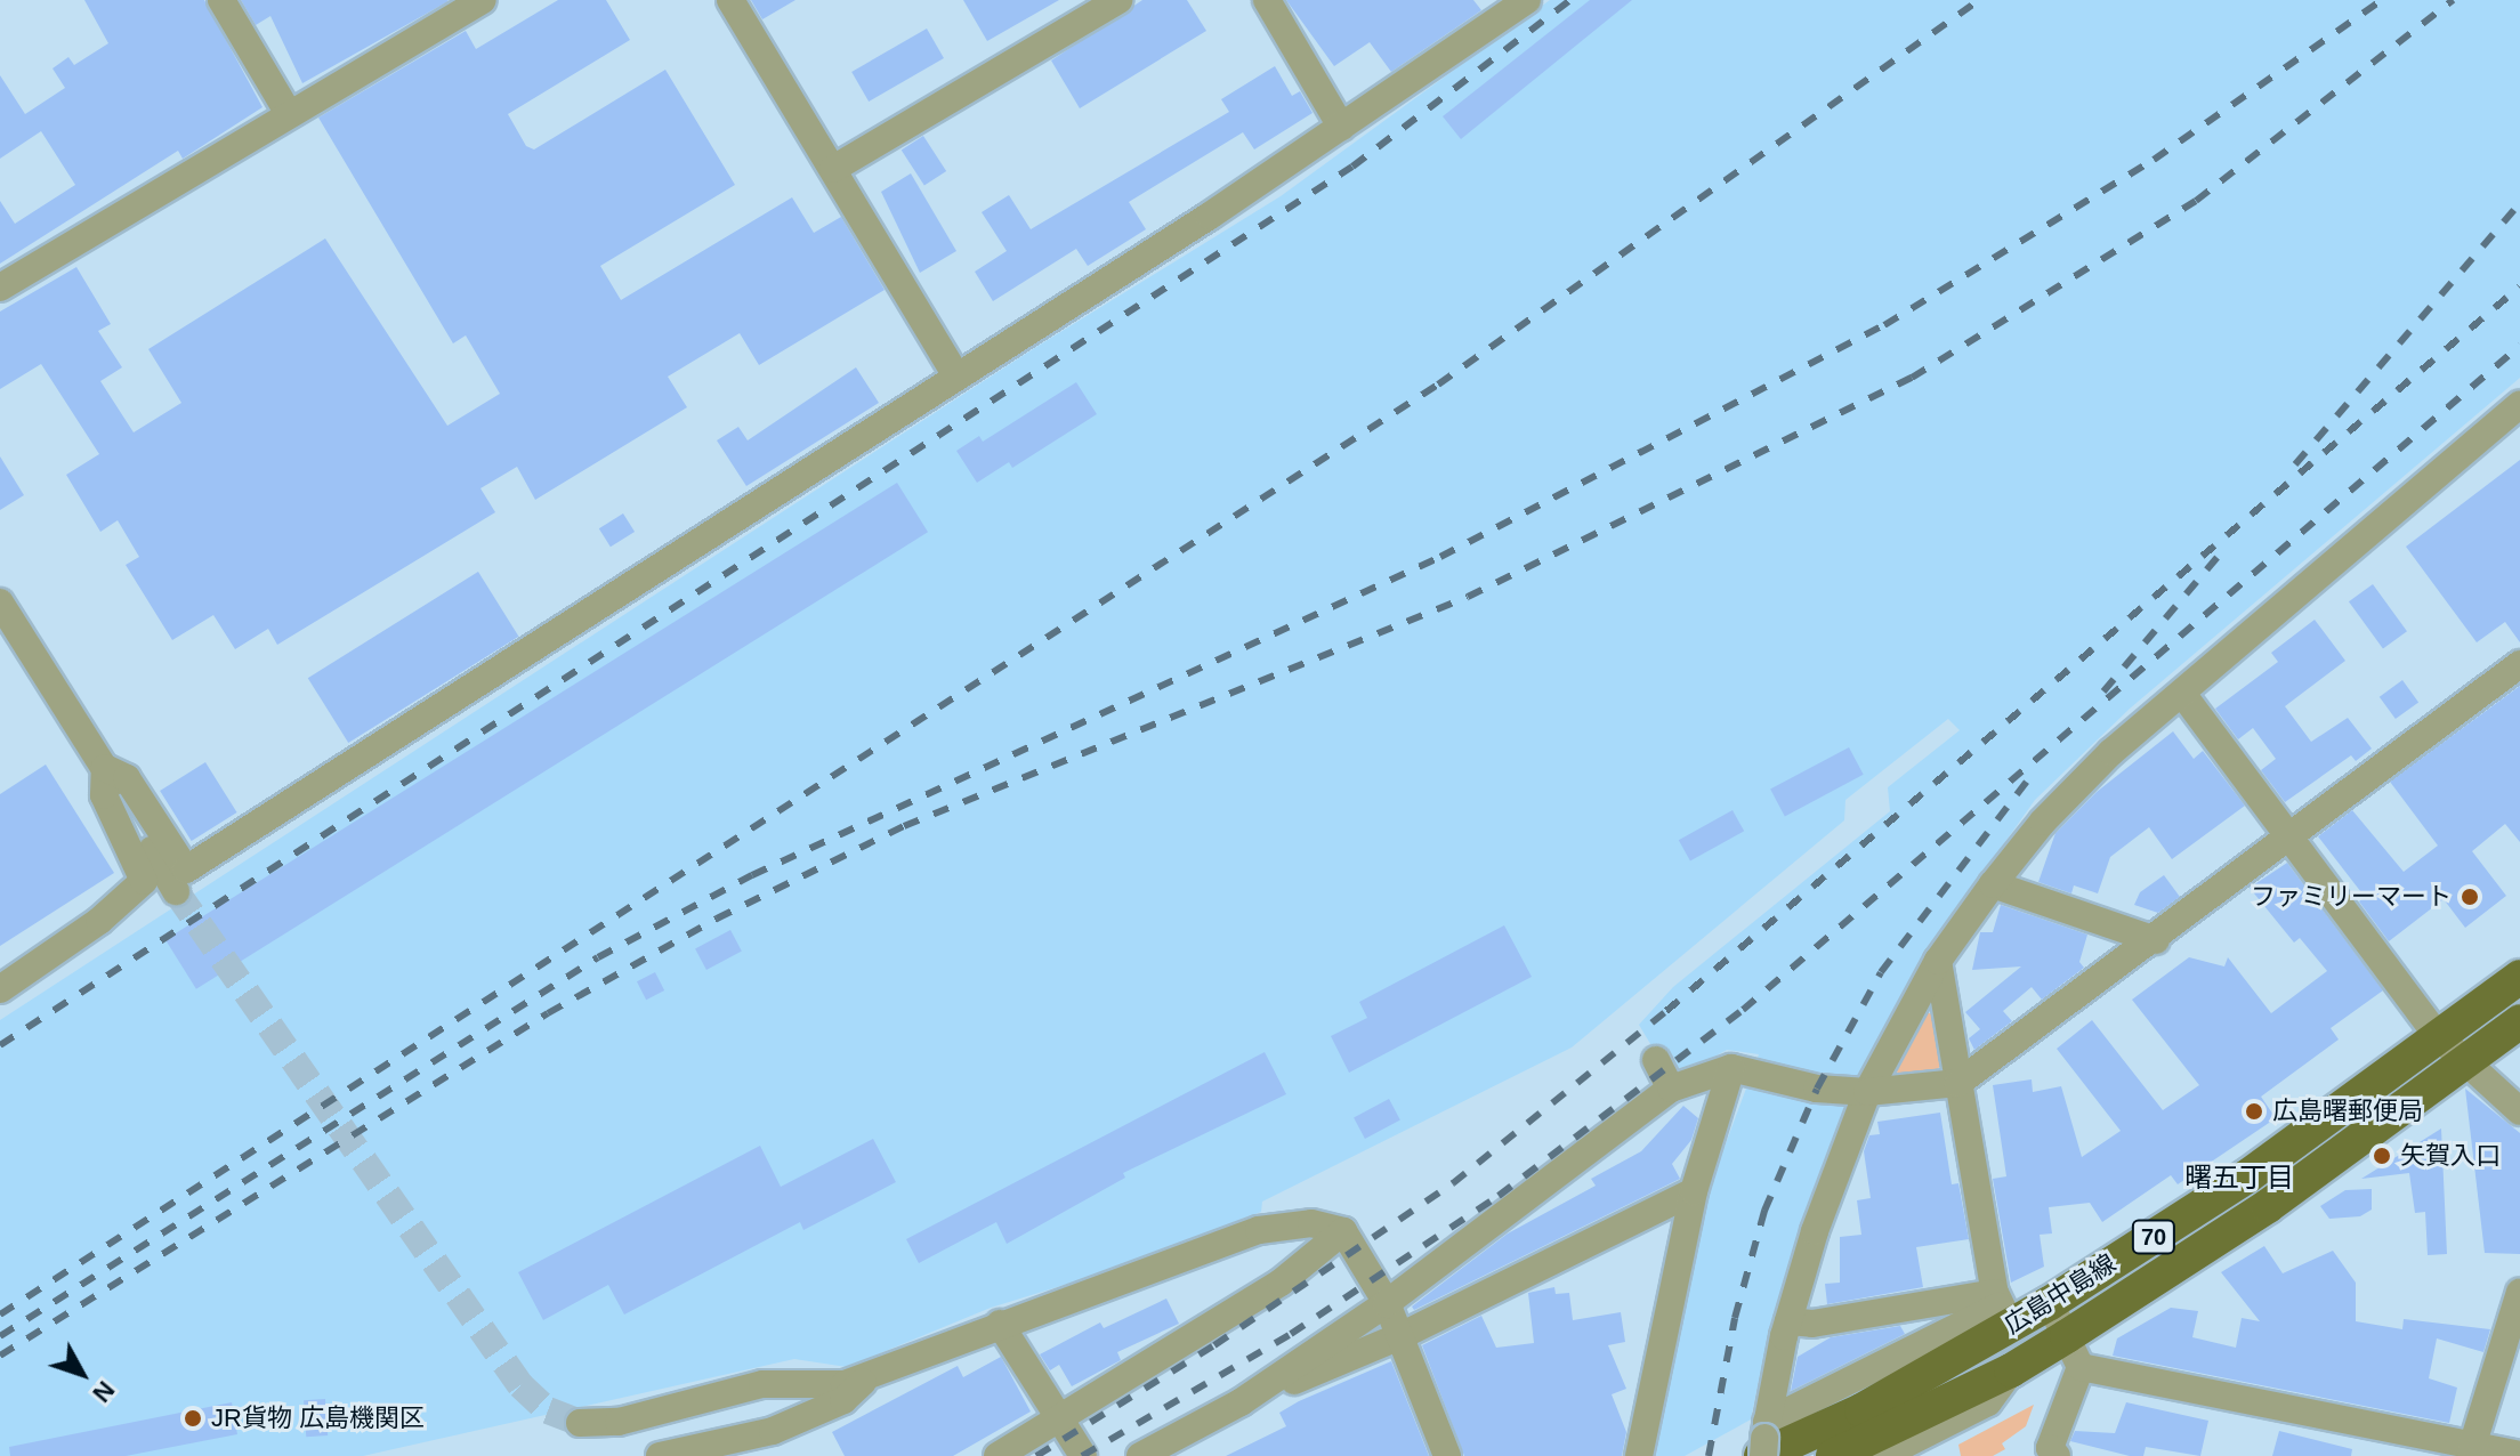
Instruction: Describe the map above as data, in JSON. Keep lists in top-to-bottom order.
{
  "streets": {
    "main road": ["70", "広島中島線"]
  },
  "districts": ["曙五丁目"],
  "places": [
    "ファミリーマート",
    "広島曙郵便局",
    "矢賀入口",
    "JR貨物 広島機関区"
  ],
  "north": "bottom right"
}
